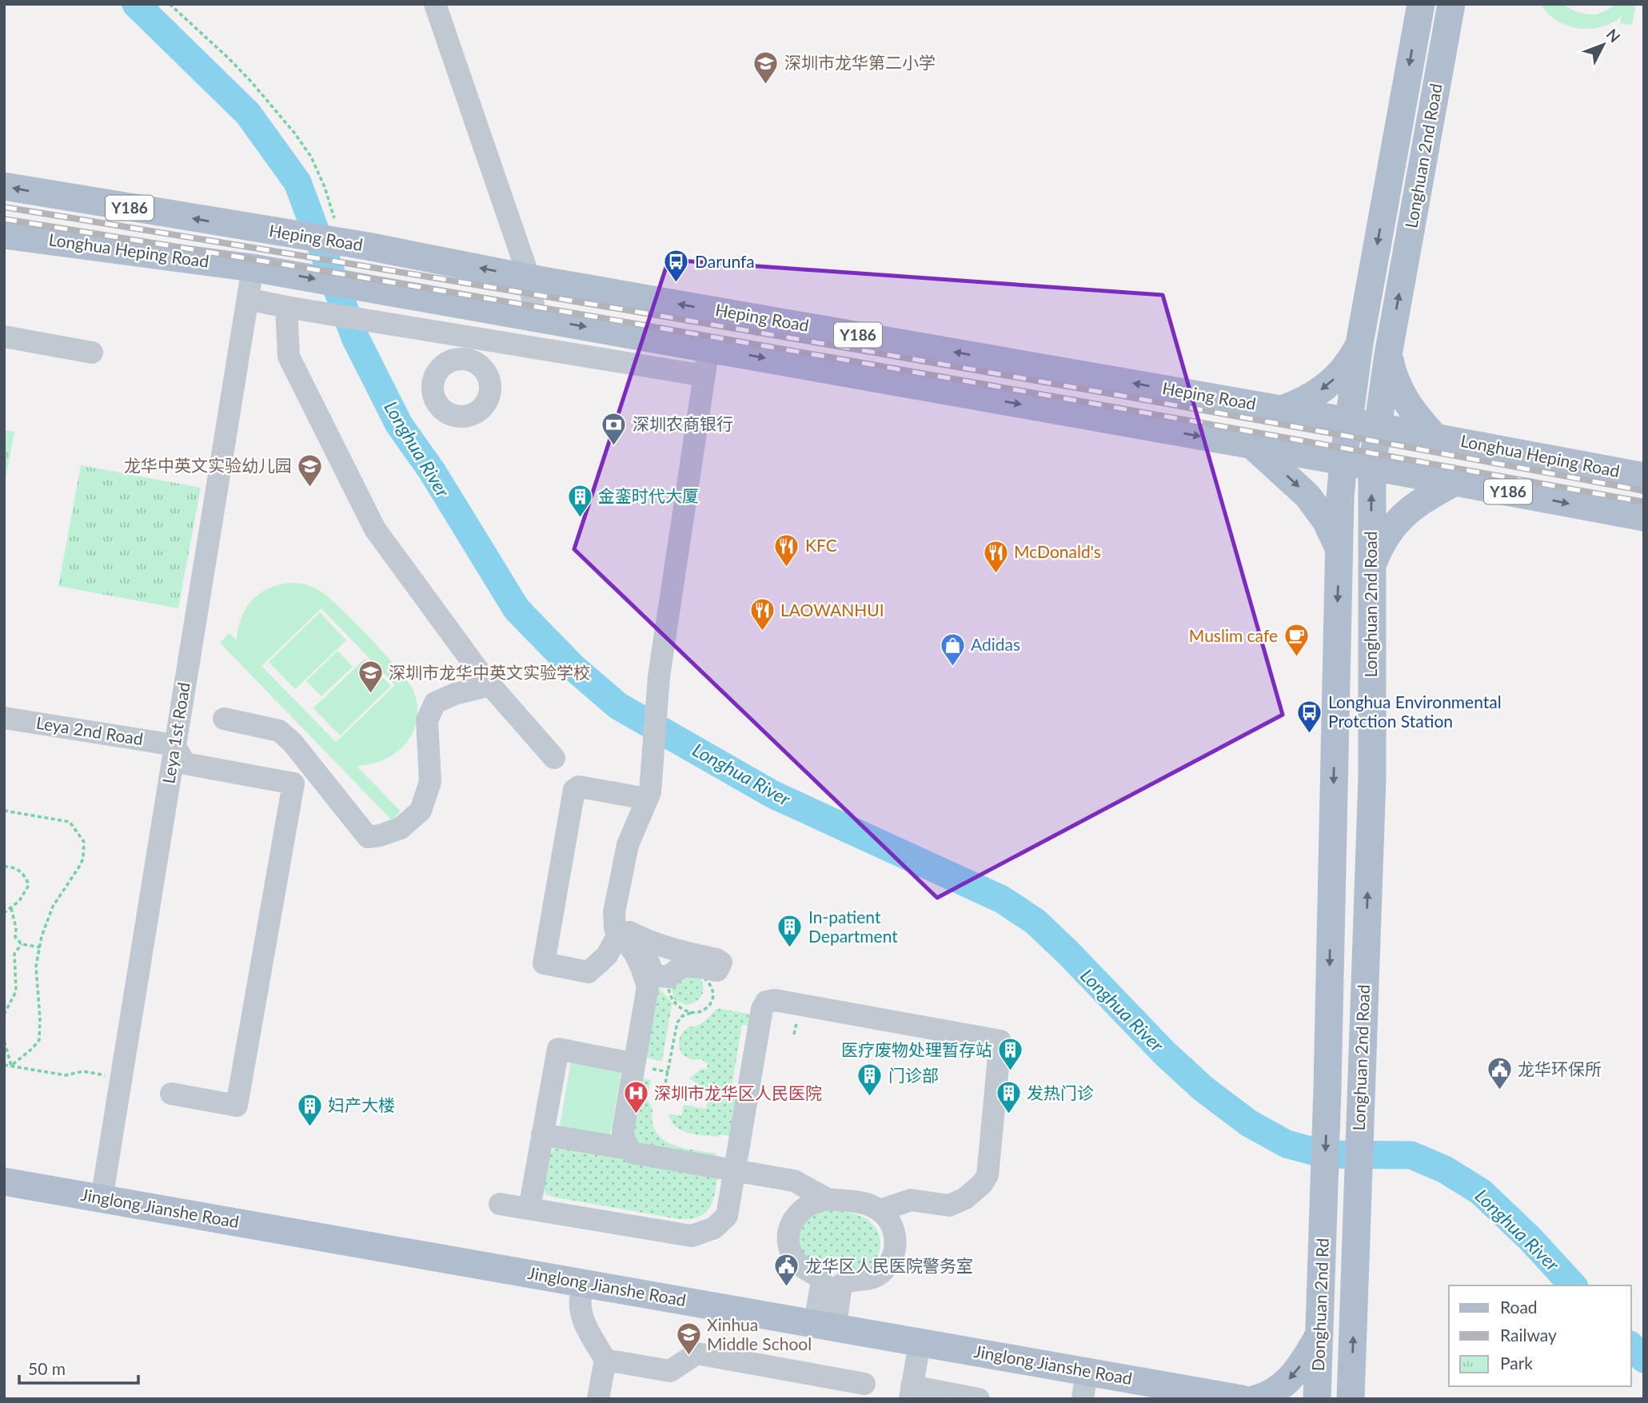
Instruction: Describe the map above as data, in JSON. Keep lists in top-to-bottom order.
{
  "streets": {
    "main road": [
      "Longhuan 2nd Road",
      "Y186",
      "Heping Road",
      "Longhua Heping Road",
      "Jinglong Jianshe Road",
      "Donghuan 2nd Rd"
    ],
    "street": ["Leya 2nd Road", "Leya 1st Road"]
  },
  "crossings": [
    ["Longhuan 2nd Road", "Y186"],
    ["Longhuan 2nd Road", "Heping Road"],
    ["Longhuan 2nd Road", "Donghuan 2nd Rd"],
    ["Y186", "Longhua Heping Road"],
    ["Y186", "Leya 1st Road"],
    ["Heping Road", "Longhua Heping Road"],
    ["Longhua Heping Road", "Leya 1st Road"],
    ["Leya 2nd Road", "Leya 1st Road"],
    ["Leya 1st Road", "Jinglong Jianshe Road"]
  ],
  "water": ["Longhua River"],
  "places": {
    "school or university": [
      "深圳市龙华第二小学",
      "龙华中英文实验幼儿园",
      "深圳市龙华中英文实验学校",
      "Xinhua Middle School"
    ],
    "bus stop": ["Darunfa", "Longhua Environmental Protction Station"],
    "bank": ["深圳农商银行"],
    "building": [
      "金銮时代大厦",
      "In-patient Department",
      "医疗废物处理暂存站",
      "门诊部",
      "发热门诊",
      "妇产大楼"
    ],
    "restaurant": ["KFC", "McDonald's", "LAOWANHUI"],
    "cafe": ["Muslim cafe"],
    "shop": ["Adidas"],
    "public building": ["龙华环保所", "龙华区人民医院警务室"],
    "hospital": ["深圳市龙华区人民医院"]
  },
  "legend": ["Road", "Railway", "Park"],
  "scale_bar": "50 m",
  "north": "top right"
}
